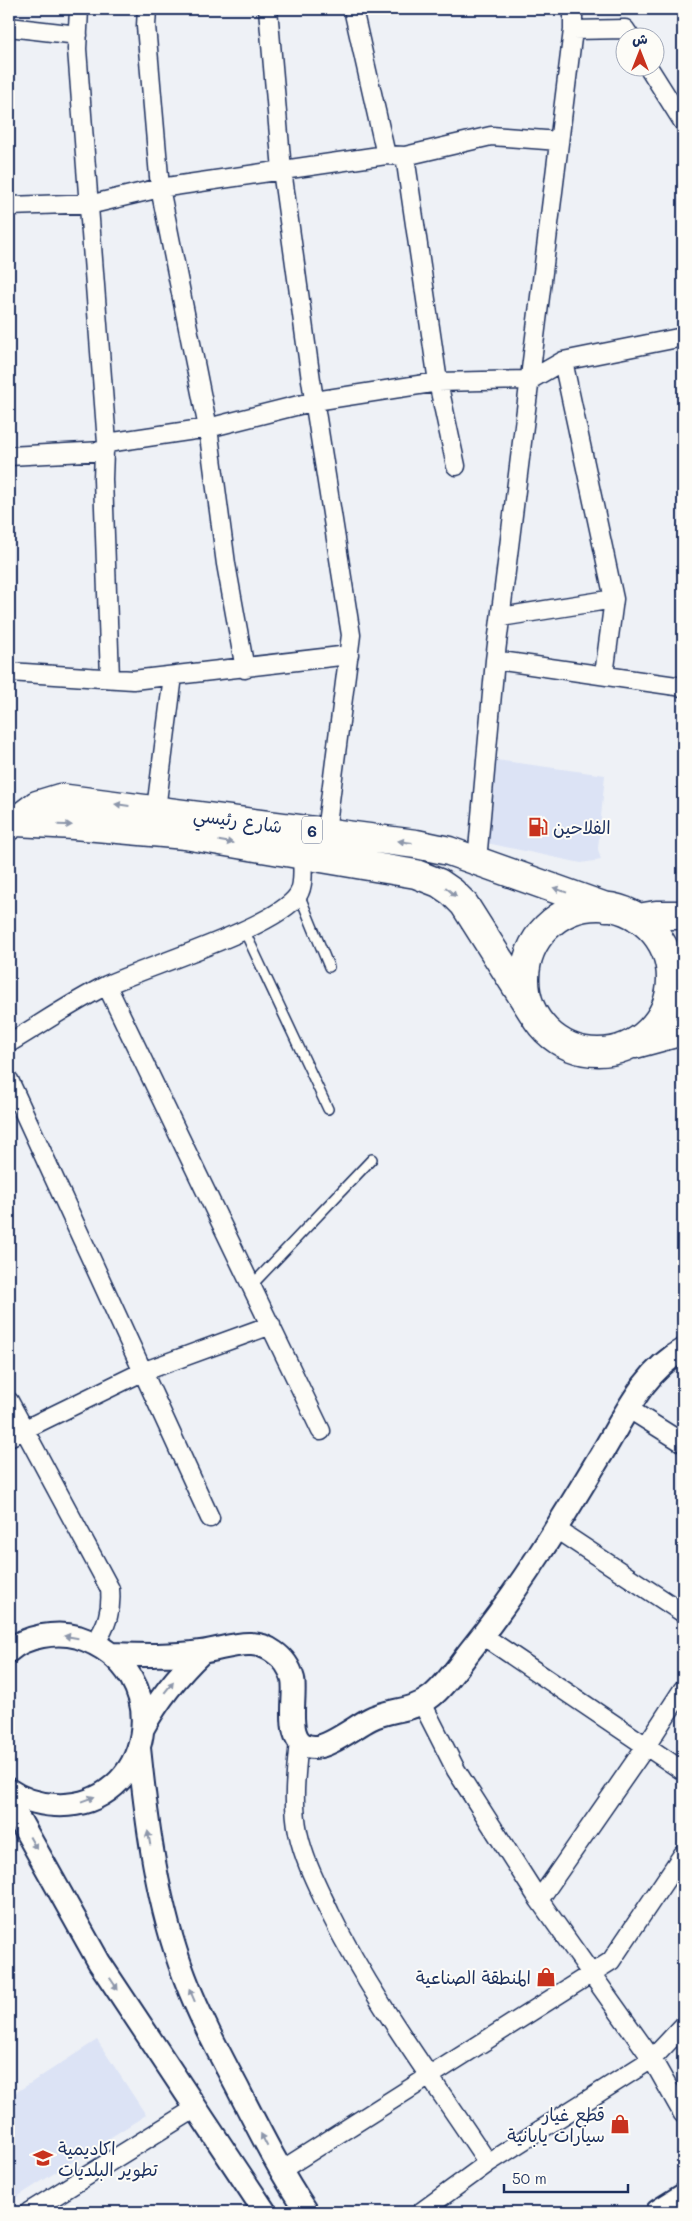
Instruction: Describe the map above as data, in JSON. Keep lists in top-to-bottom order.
{
  "streets": {
    "highway": ["شارع رئيسي", "6"]
  },
  "places": {
    "fuel station": ["الفلاحين"],
    "shop": ["المنطقة الصناعية", "قطع غيار سيارات يابانية"],
    "school or university": ["اكاديمية تطوير البلديات"]
  },
  "scale_bar": "50 m",
  "north": "top"
}
